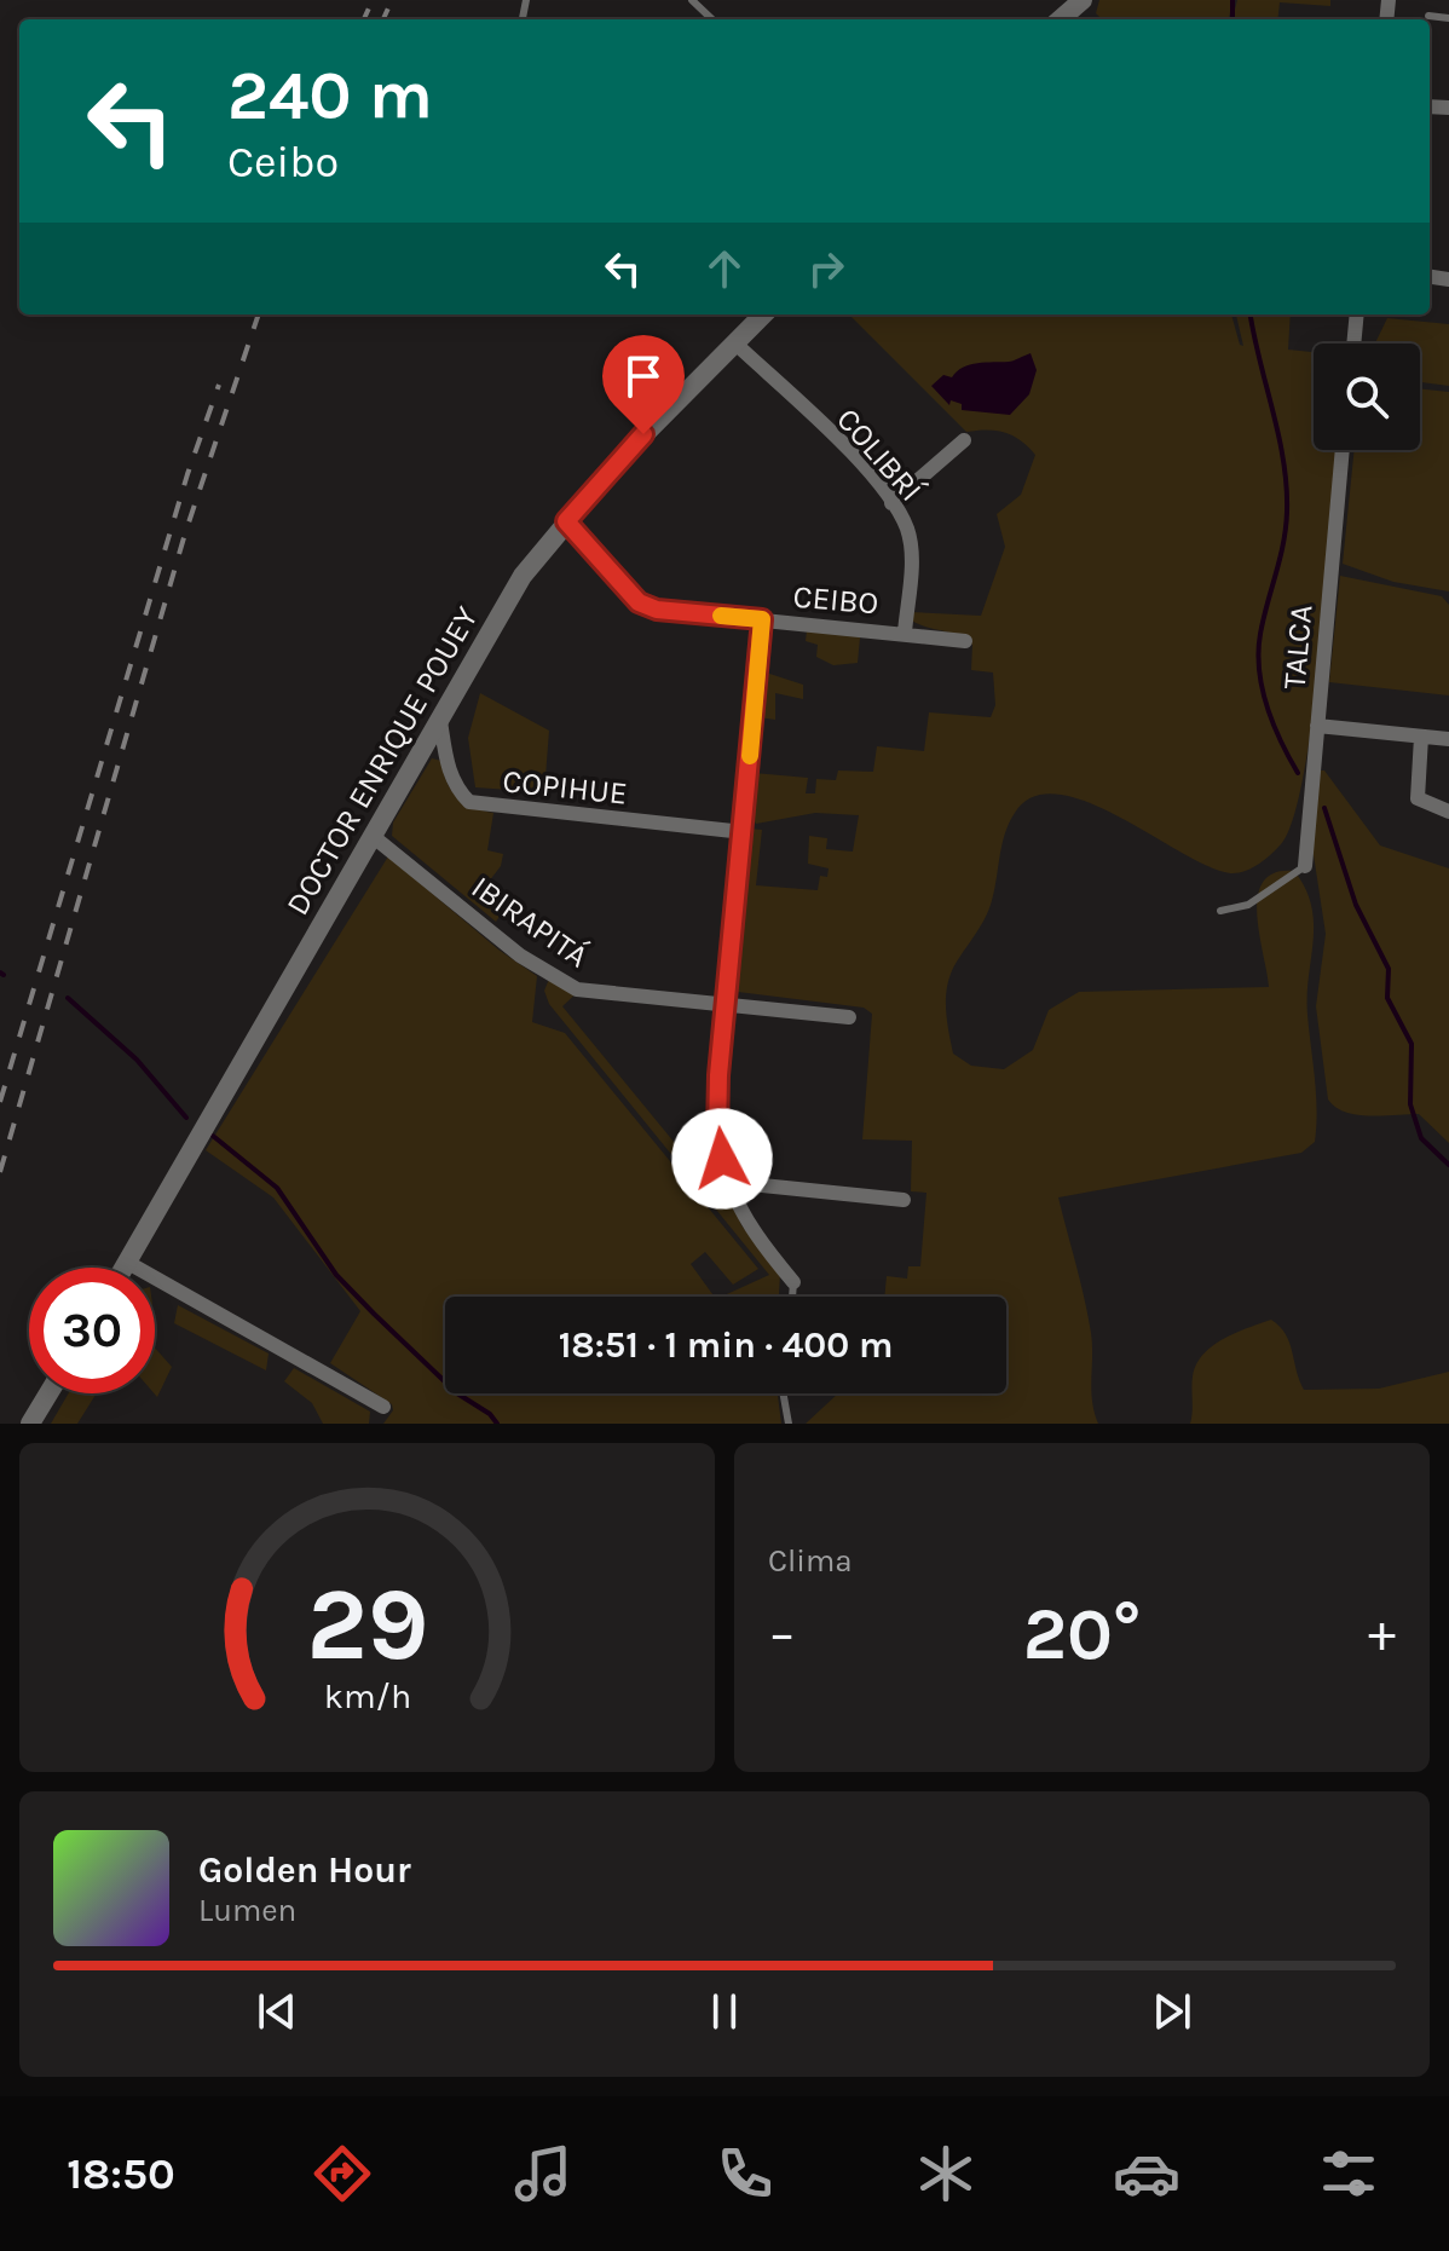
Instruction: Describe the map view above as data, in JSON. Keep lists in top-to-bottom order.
{
  "streets": {
    "street": [
      "COLIBRÍ",
      "CEIBO",
      "TALCA",
      "DOCTOR ENRIQUE POUEY",
      "COPIHUE",
      "IBIRAPITÁ"
    ]
  },
  "crossings": [
    ["COLIBRÍ", "CEIBO"],
    ["COLIBRÍ", "DOCTOR ENRIQUE POUEY"],
    ["CEIBO", "DOCTOR ENRIQUE POUEY"],
    ["DOCTOR ENRIQUE POUEY", "COPIHUE"],
    ["DOCTOR ENRIQUE POUEY", "IBIRAPITÁ"]
  ],
  "page": {
    "turn": ["240 m", "Ceibo"],
    "limit": "30",
    "trip": "18:51 · 1 min · 400 m",
    "tile": "Clima",
    "heat": ["−", "20°", "+"],
    "song": ["Golden Hour", "Lumen"],
    "tabs": "18:50",
    "gauge": ["29", "km/h"]
  }
}
